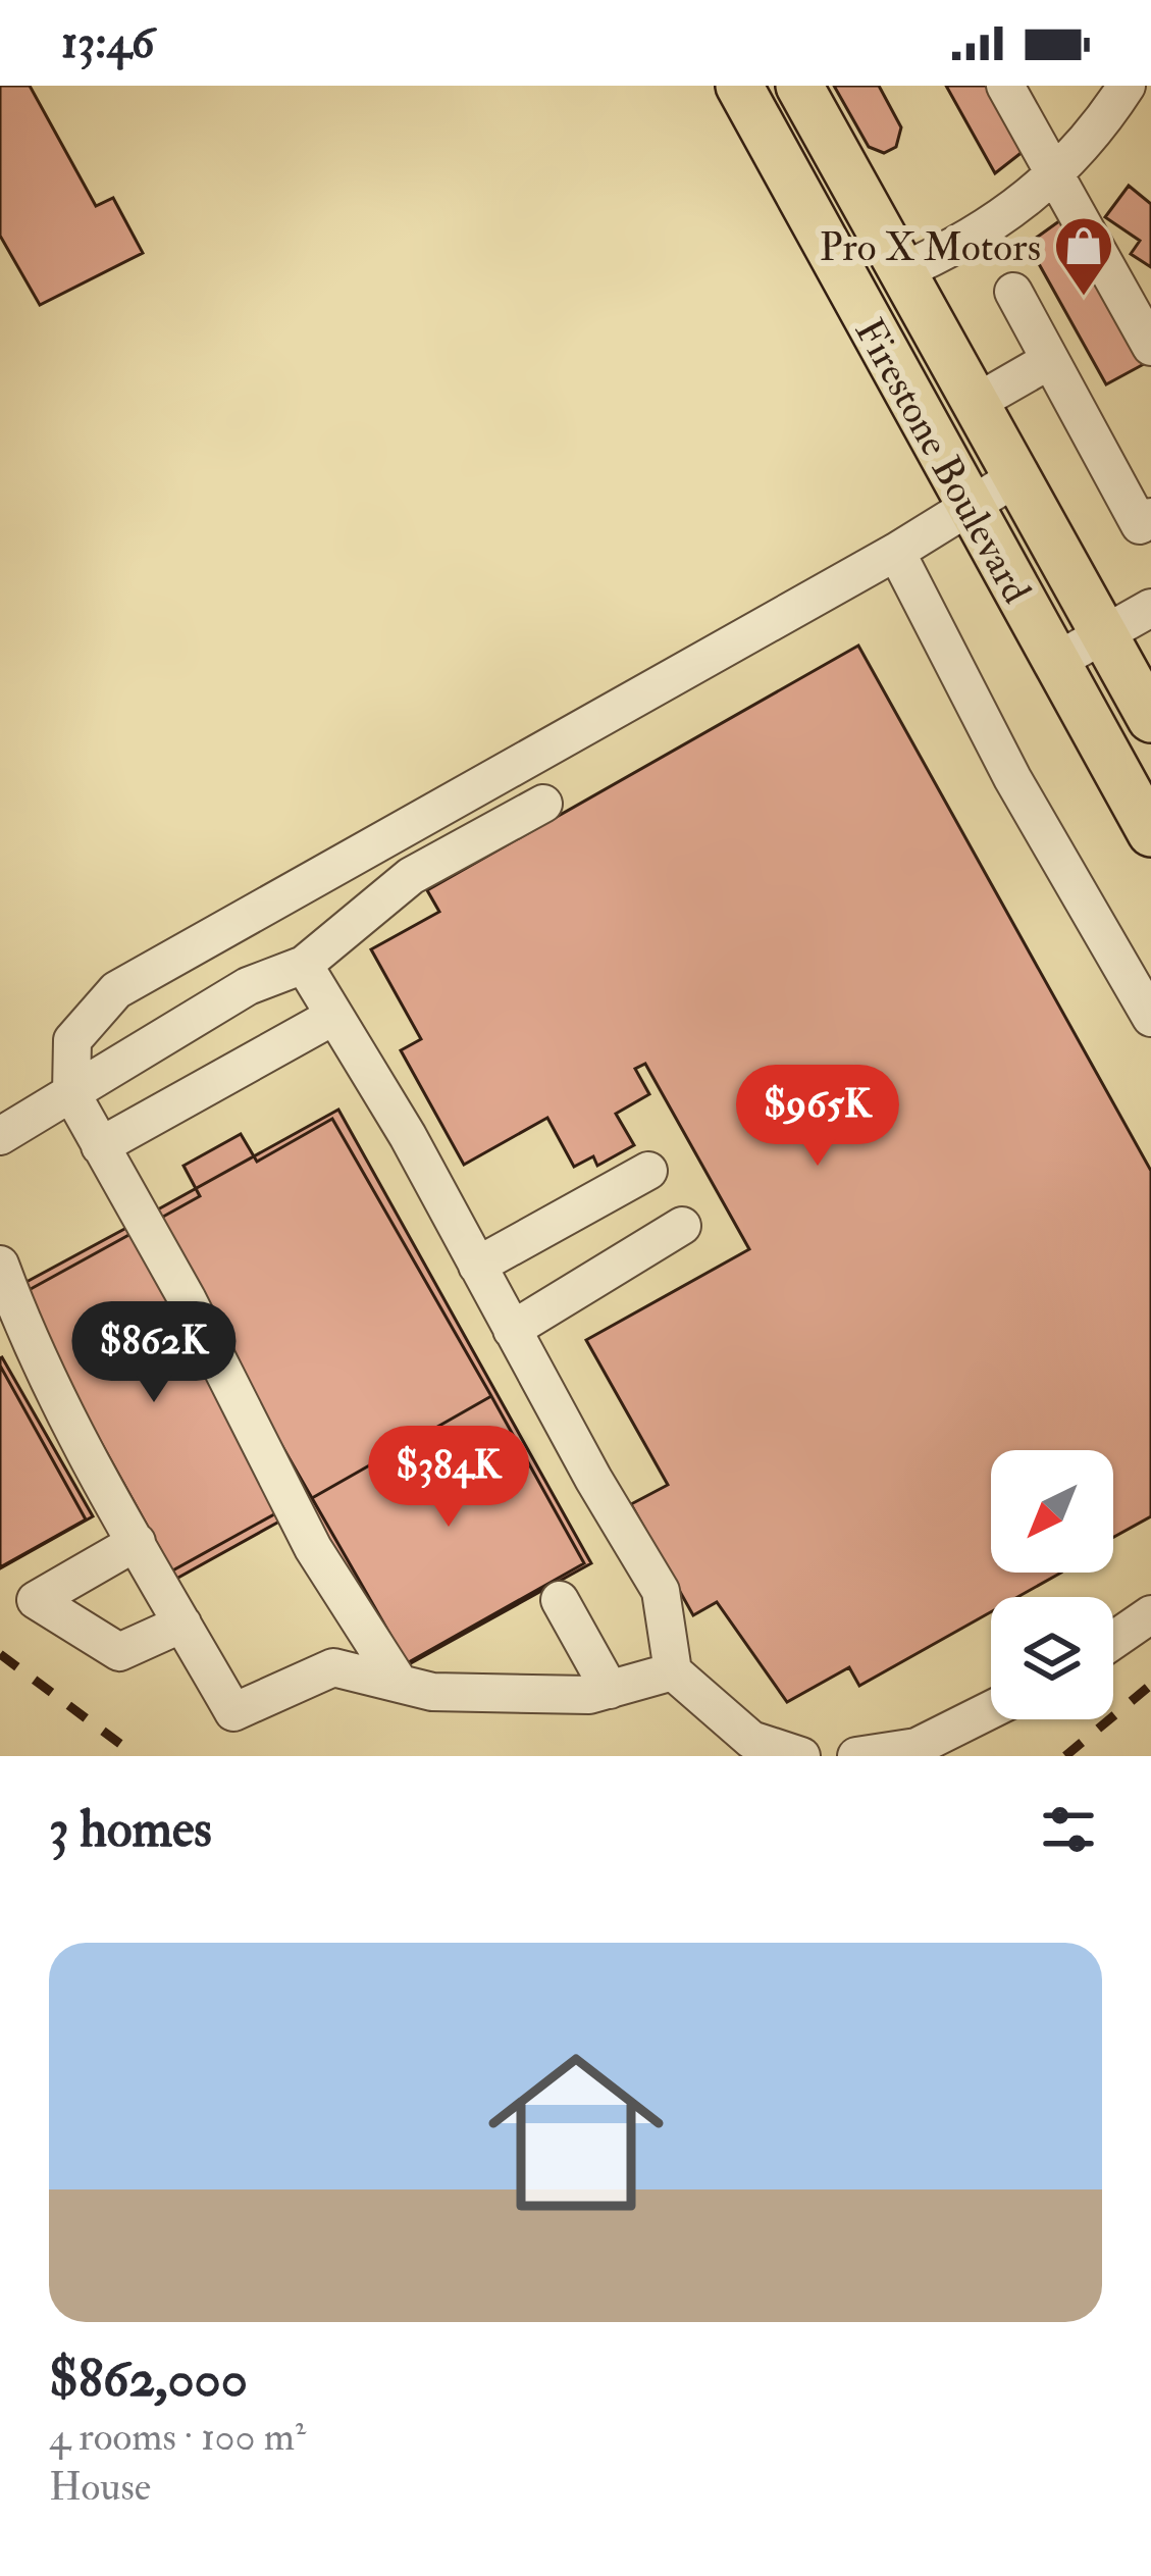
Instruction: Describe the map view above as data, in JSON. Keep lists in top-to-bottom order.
{
  "streets": {
    "main road": ["Firestone Boulevard"]
  },
  "places": {
    "shop": ["Pro X Motors"]
  },
  "north": "bottom left",
  "page": {
    "status": "13:46",
    "price": ["$965K", "$862K", "$384K"],
    "heading": "3 homes",
    "list": [
      {
        "name": "$862,000",
        "note": "4 rooms · 100 m² · House"
      }
    ]
  }
}
